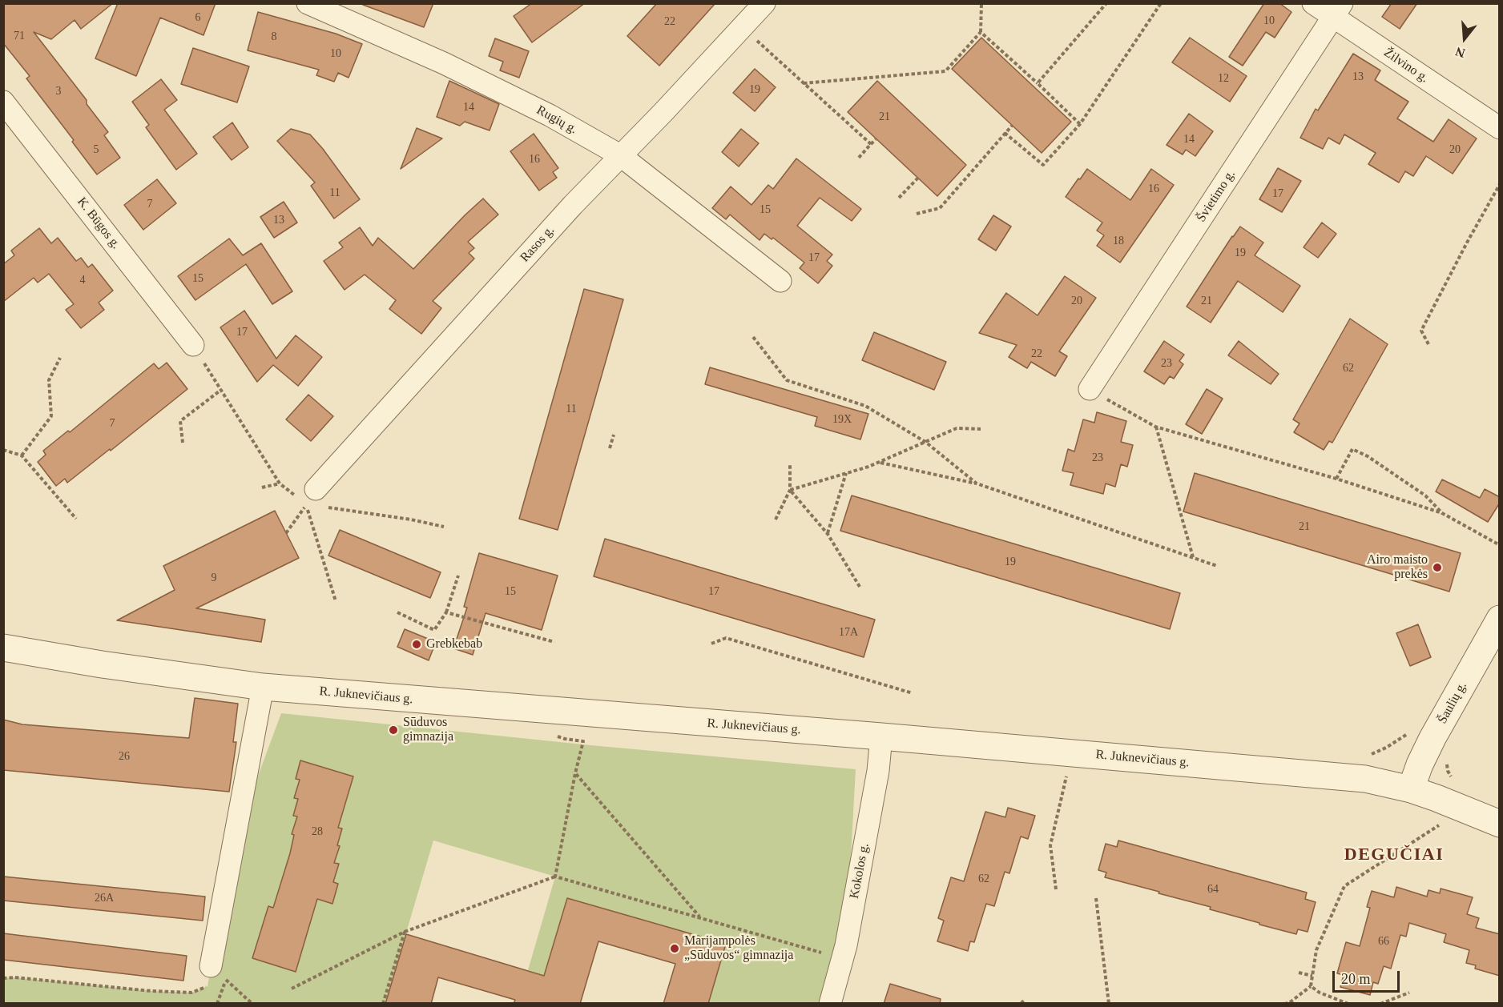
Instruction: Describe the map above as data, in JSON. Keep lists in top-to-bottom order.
{
  "streets": {
    "street": [
      "Žilvino g.",
      "Rugių g.",
      "Švietimo g.",
      "K. Būgos g.",
      "Rasos g.",
      "R. Juknevičiaus g.",
      "Šaulių g.",
      "Kokolos g."
    ]
  },
  "crossings": [
    ["Žilvino g.", "Švietimo g."],
    ["Rugių g.", "Rasos g."],
    ["R. Juknevičiaus g.", "Šaulių g."],
    ["R. Juknevičiaus g.", "Kokolos g."]
  ],
  "districts": ["DEGUČIAI"],
  "places": [
    "Airo maisto prekės",
    "Grebkebab",
    "Sūduvos gimnazija",
    "Marijampolės „Sūduvos“ gimnazija"
  ],
  "house_numbers": [
    "6",
    "10",
    "22",
    "71",
    "8",
    "10",
    "13",
    "12",
    "19",
    "3",
    "14",
    "21",
    "14",
    "5",
    "20",
    "16",
    "16",
    "11",
    "17",
    "7",
    "15",
    "13",
    "18",
    "19",
    "17",
    "15",
    "4",
    "20",
    "21",
    "17",
    "22",
    "23",
    "62",
    "11",
    "19X",
    "7",
    "23",
    "21",
    "19",
    "9",
    "15",
    "17",
    "17A",
    "26",
    "28",
    "62",
    "64",
    "26A",
    "66"
  ],
  "scale_bar": "20 m",
  "north": "bottom"
}
